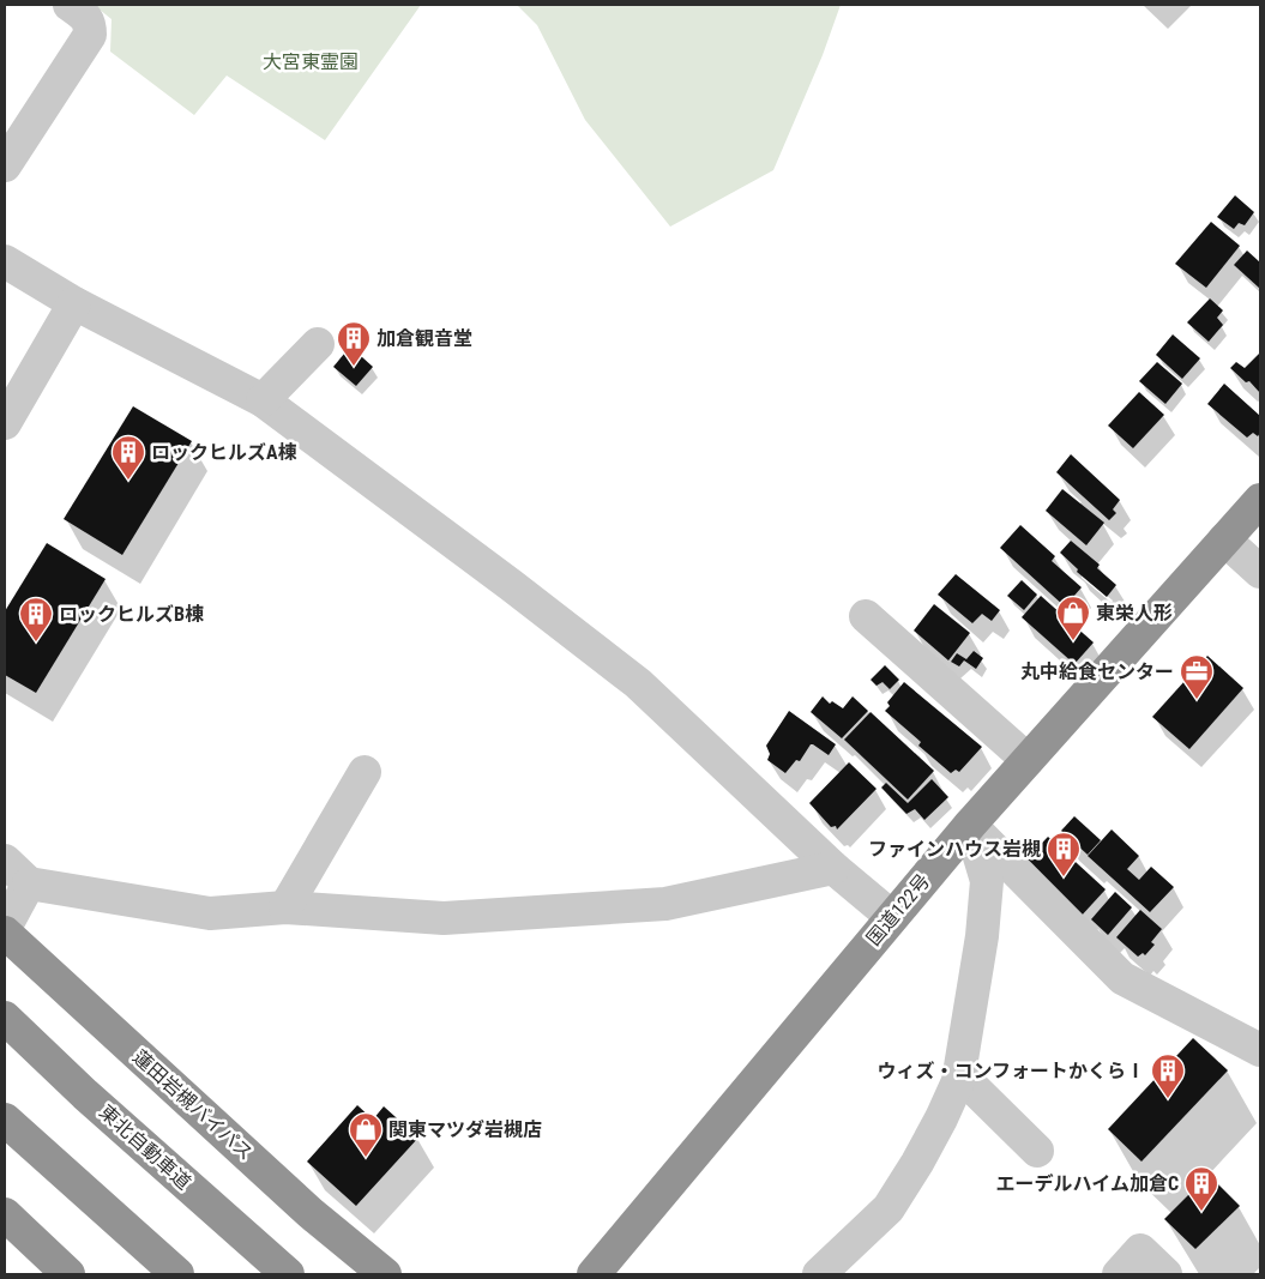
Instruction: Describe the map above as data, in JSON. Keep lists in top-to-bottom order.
{
  "streets": {
    "highway": ["国道122号", "蓮田岩槻バイパス", "東北自動車道"]
  },
  "parks": ["大宮東霊園"],
  "places": {
    "building": [
      "加倉観音堂",
      "ロックヒルズA棟",
      "ロックヒルズB棟",
      "ファインハウス岩槻",
      "ウィズ・コンフォートかくらⅠ",
      "エーデルハイム加倉C"
    ],
    "shop": ["東栄人形", "関東マツダ岩槻店"],
    "office": ["丸中給食センター"]
  }
}
